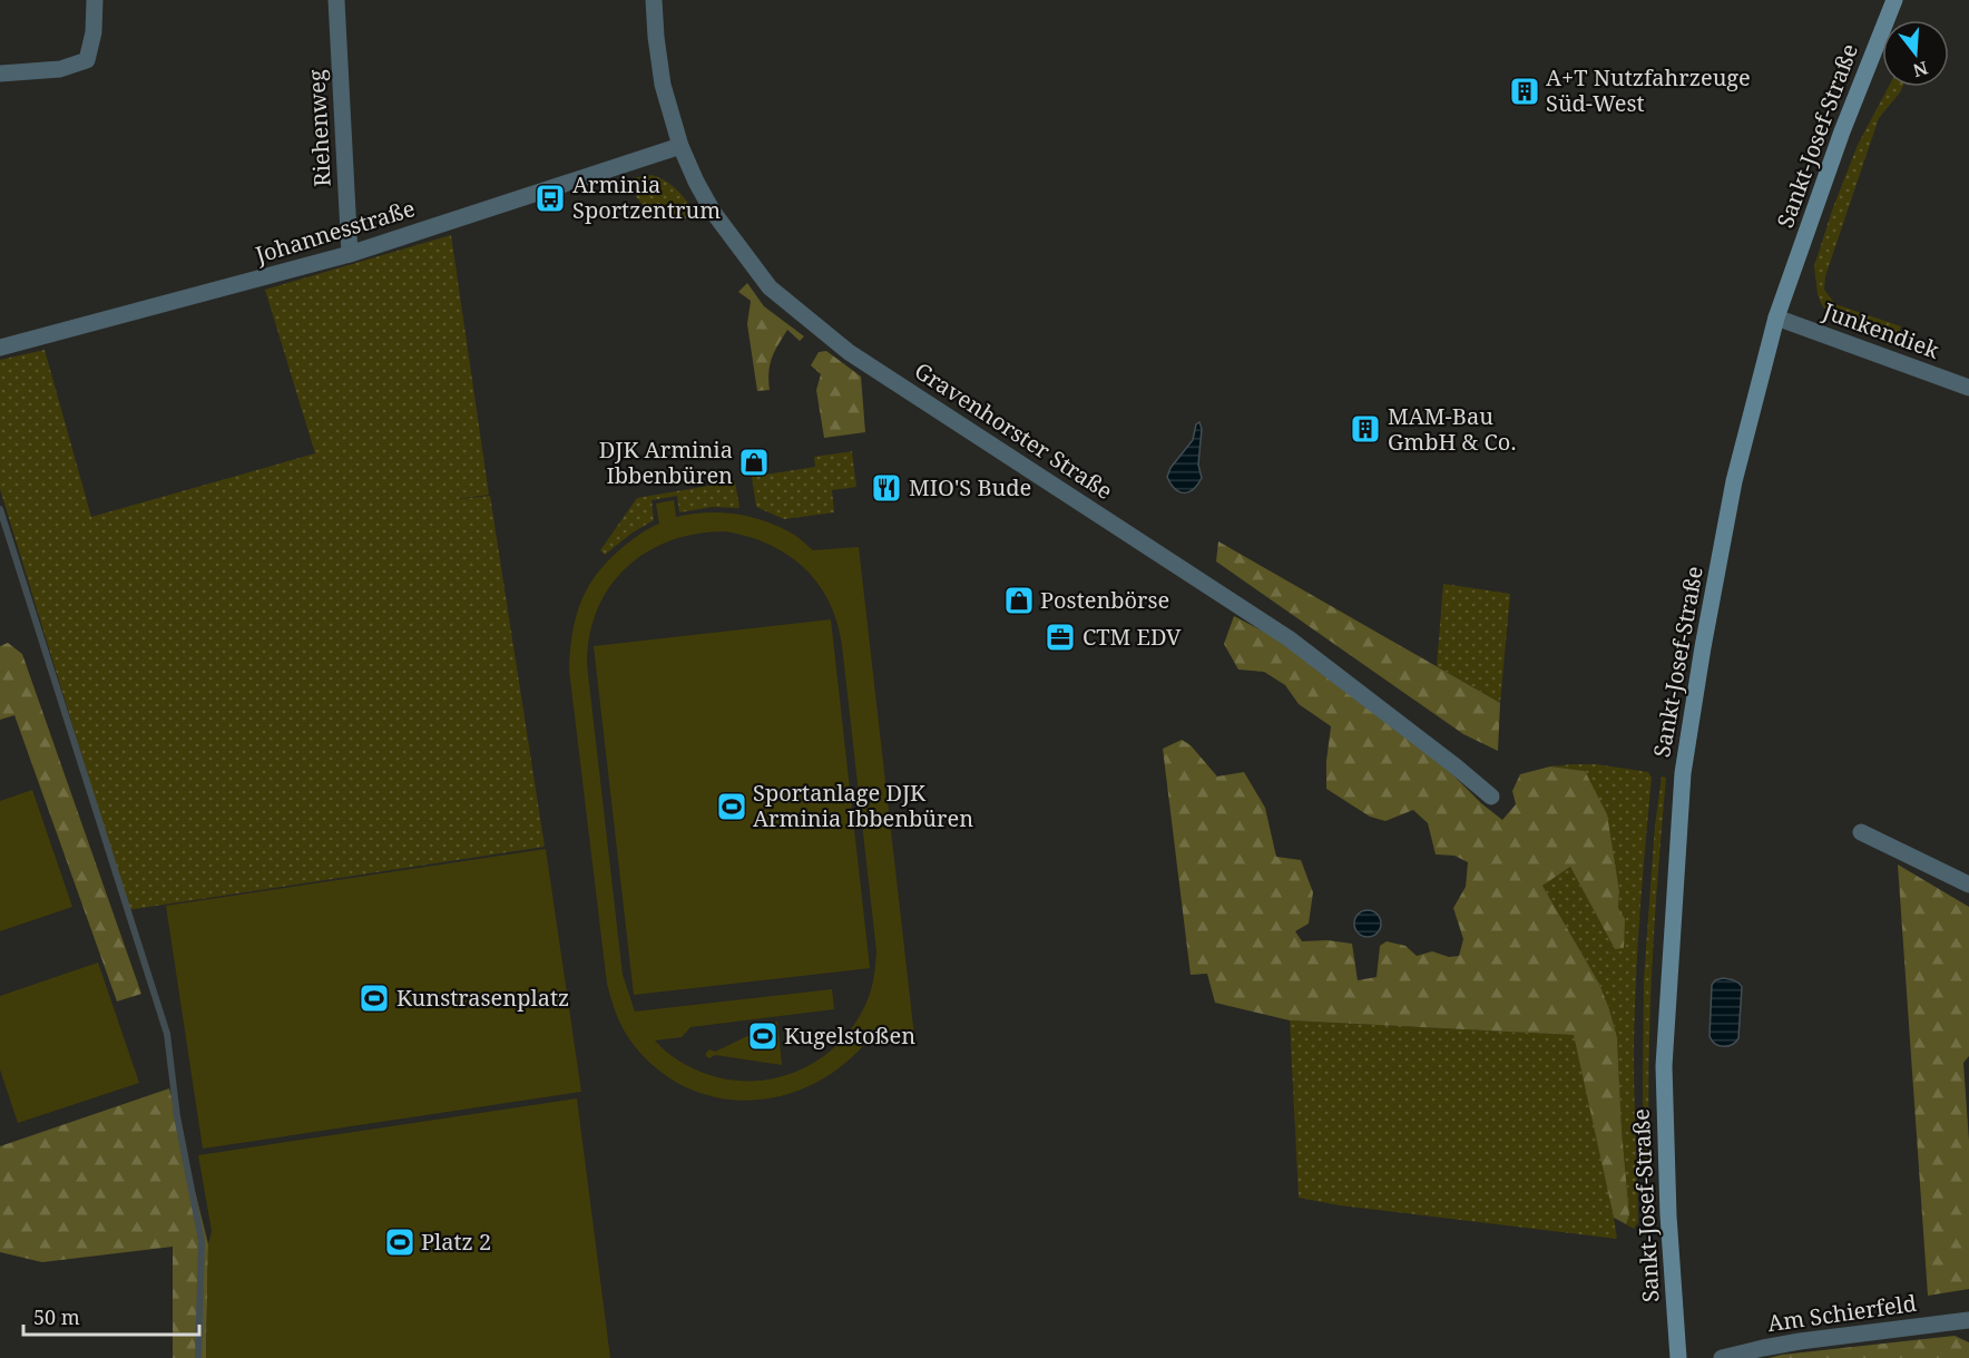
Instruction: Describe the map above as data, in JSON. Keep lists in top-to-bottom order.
{
  "streets": {
    "street": [
      "Riehenweg",
      "Sankt-Josef-Straße",
      "Johannesstraße",
      "Junkendiek",
      "Gravenhorster Straße",
      "Am Schierfeld"
    ]
  },
  "crossings": [
    ["Riehenweg", "Johannesstraße"],
    ["Sankt-Josef-Straße", "Junkendiek"],
    ["Johannesstraße", "Gravenhorster Straße"]
  ],
  "places": {
    "building": ["A+T Nutzfahrzeuge Süd-West", "MAM-Bau GmbH & Co."],
    "bus stop": ["Arminia Sportzentrum"],
    "shop": ["DJK Arminia Ibbenbüren", "Postenbörse"],
    "restaurant": ["MIO'S Bude"],
    "office": ["CTM EDV"],
    "sports": [
      "Sportanlage DJK Arminia Ibbenbüren",
      "Kunstrasenplatz",
      "Kugelstoßen",
      "Platz 2"
    ]
  },
  "scale_bar": "50 m",
  "north": "bottom"
}
